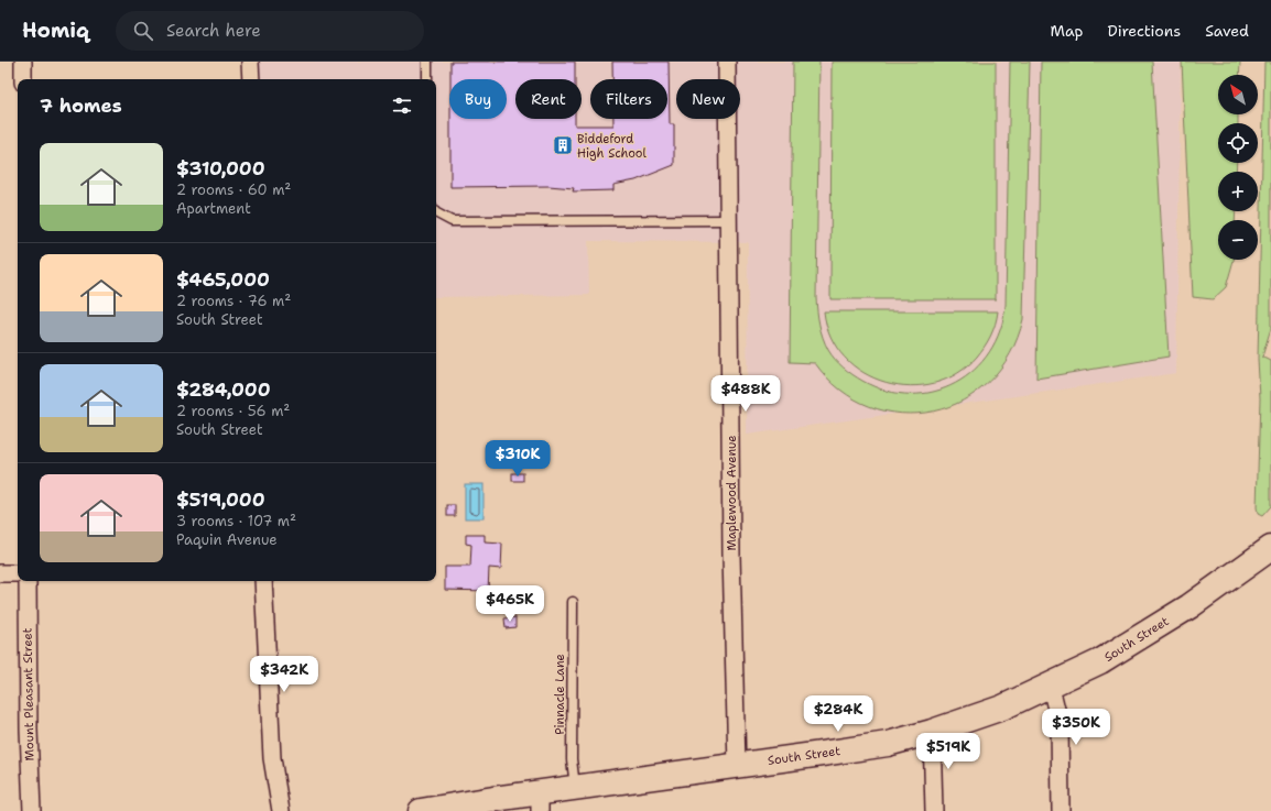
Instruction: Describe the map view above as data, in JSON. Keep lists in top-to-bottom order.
{
  "streets": {
    "street": ["Maplewood Avenue", "South Street", "Mount Pleasant Street"],
    "lane": ["Pinnacle Lane"]
  },
  "crossings": [
    ["Maplewood Avenue", "South Street"],
    ["South Street", "Pinnacle Lane"]
  ],
  "places": {
    "building": ["Biddeford High School"]
  },
  "north": "top left",
  "page": {
    "header": "Homiq",
    "search": "Search here",
    "nav": ["Map", "Directions", "Saved"],
    "map_buttons": ["+", "−"],
    "chip": [
      "Buy",
      "Rent",
      "Filters",
      "New"
    ],
    "heading": "7 homes",
    "list": [
      {
        "name": "$310,000",
        "note": "2 rooms · 60 m² · Apartment"
      },
      {
        "name": "$465,000",
        "note": "2 rooms · 76 m² · South Street"
      },
      {
        "name": "$284,000",
        "note": "2 rooms · 56 m² · South Street"
      },
      {
        "name": "$519,000",
        "note": "3 rooms · 107 m² · Paquin Avenue"
      }
    ],
    "price": [
      "$488K",
      "$310K",
      "$465K",
      "$342K",
      "$284K",
      "$350K",
      "$519K"
    ]
  }
}
